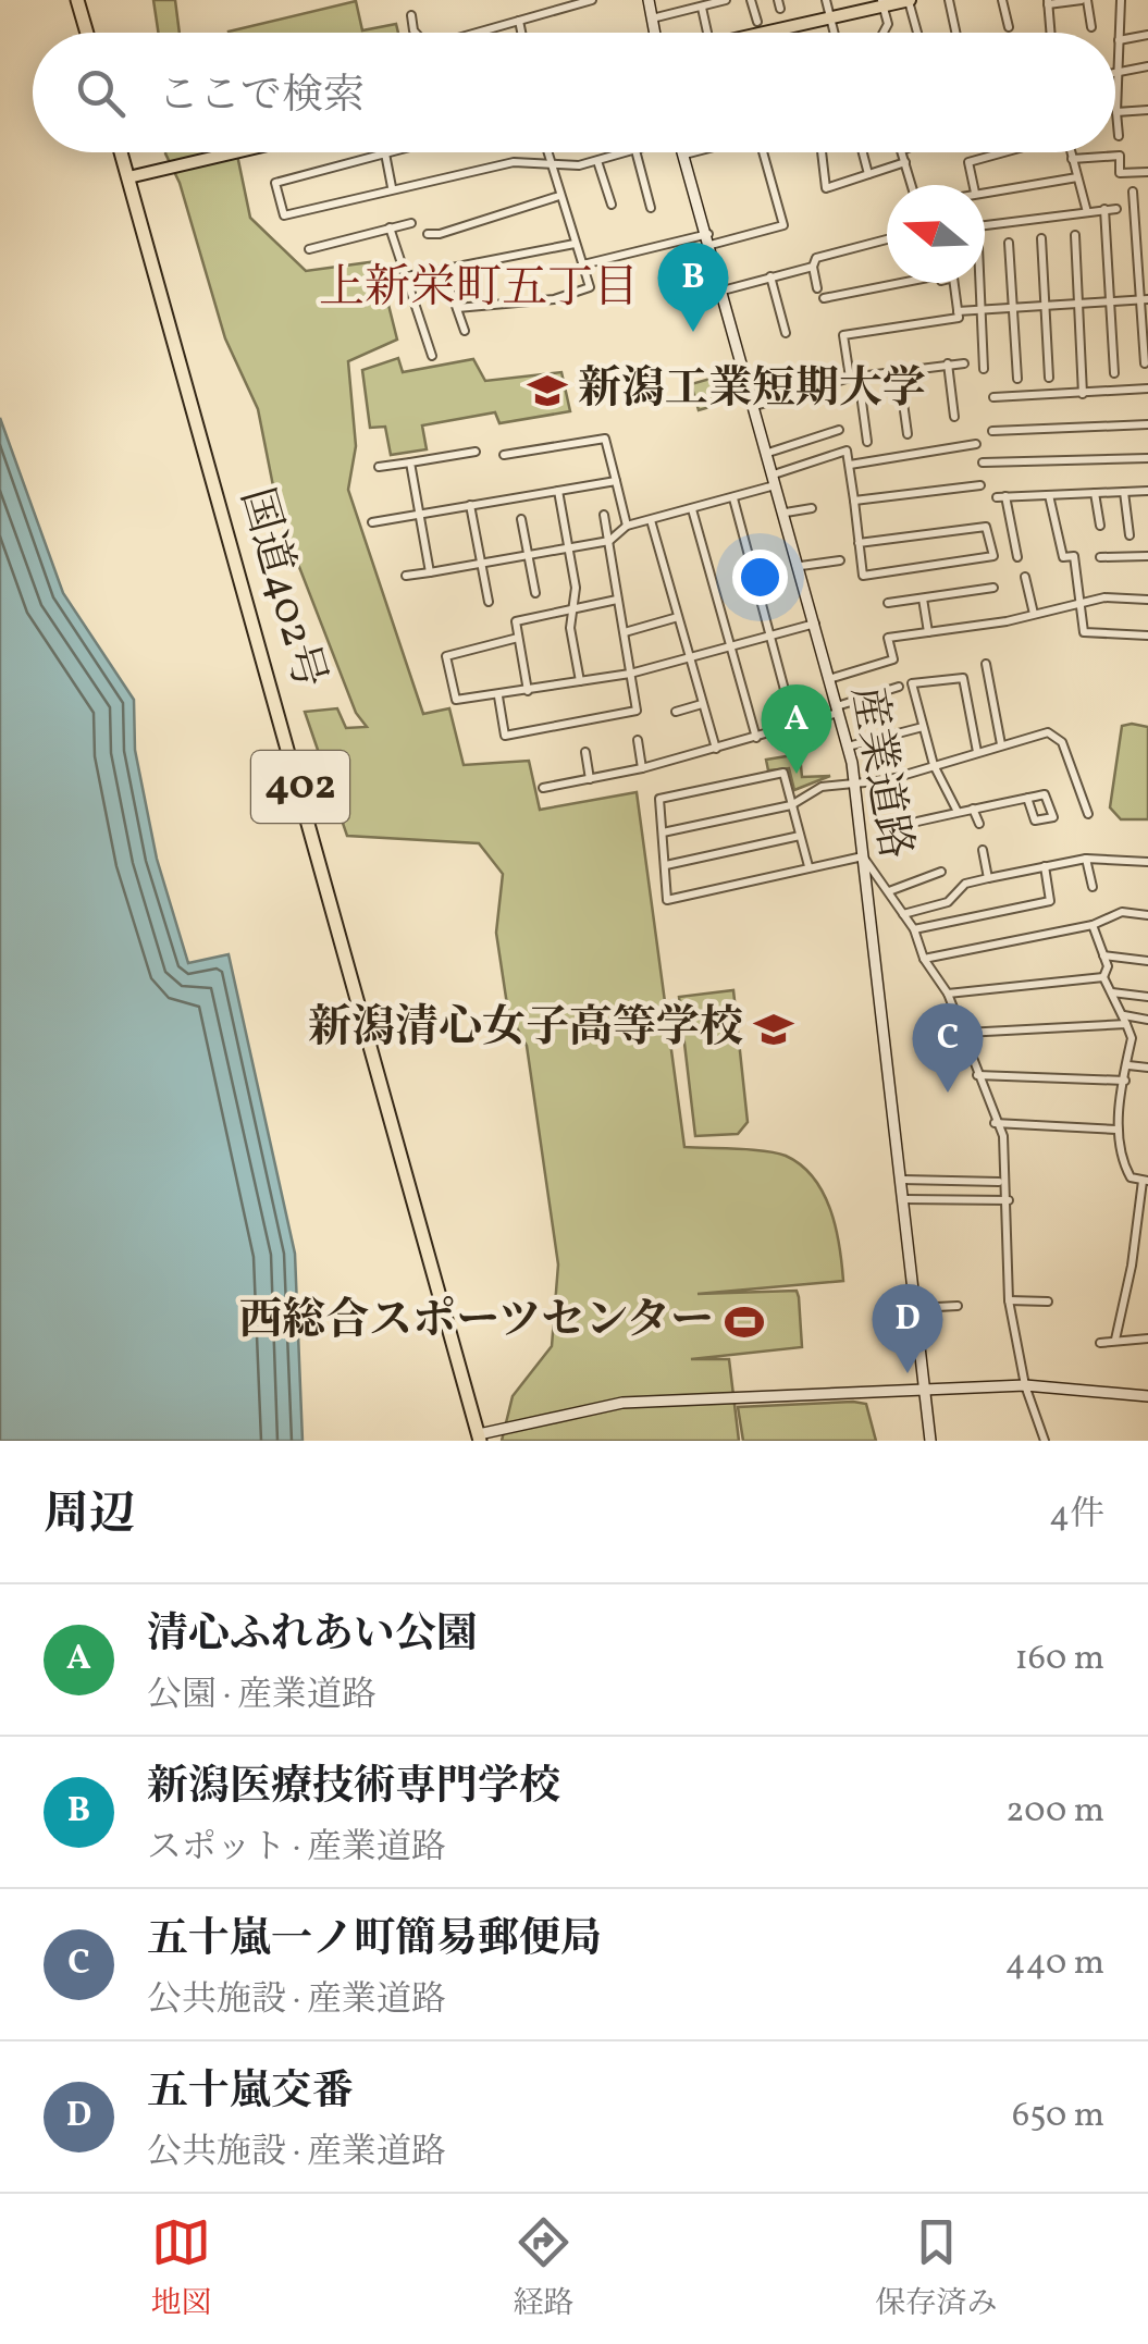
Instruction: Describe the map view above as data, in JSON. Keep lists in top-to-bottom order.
{
  "streets": {
    "highway": ["国道402号", "402"],
    "street": ["産業道路"]
  },
  "districts": ["上新栄町五丁目"],
  "places": {
    "school or university": ["新潟工業短期大学", "新潟清心女子高等学校"],
    "sports": ["西総合スポーツセンター"]
  },
  "north": "left",
  "page": {
    "search": "ここで検索",
    "pins": [
      "B",
      "A",
      "C",
      "D"
    ],
    "heading": ["周辺", "4件"],
    "list": [
      {
        "mark": "A",
        "name": "清心ふれあい公園",
        "note": "公園 · 産業道路",
        "value": "160 m"
      },
      {
        "mark": "B",
        "name": "新潟医療技術専門学校",
        "note": "スポット · 産業道路",
        "value": "200 m"
      },
      {
        "mark": "C",
        "name": "五十嵐一ノ町簡易郵便局",
        "note": "公共施設 · 産業道路",
        "value": "440 m"
      },
      {
        "mark": "D",
        "name": "五十嵐交番",
        "note": "公共施設 · 産業道路",
        "value": "650 m"
      }
    ],
    "nav": ["地図", "経路", "保存済み"]
  }
}
